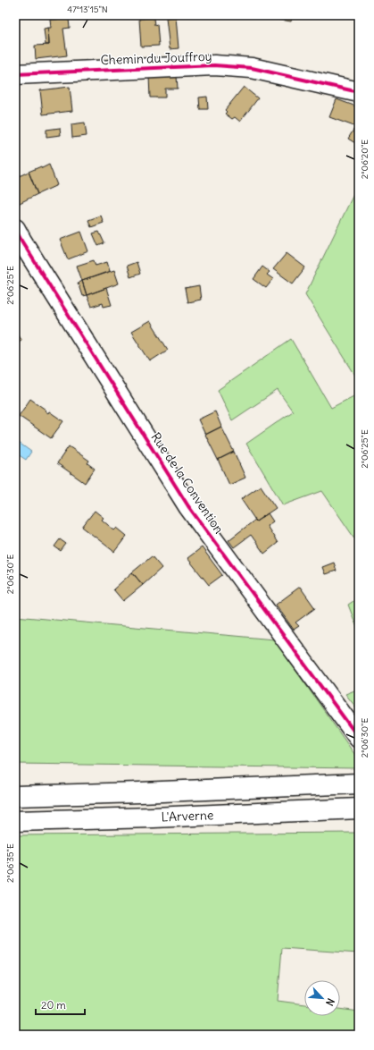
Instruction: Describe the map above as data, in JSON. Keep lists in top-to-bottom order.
{
  "streets": {
    "main road": ["Chemin du Jouffroy", "Rue de la Convention", "L'Arverne"]
  },
  "scale_bar": "20 m",
  "north": "bottom right",
  "coordinates": [
    "47°13'15\"N",
    "2°06'20\"E",
    "2°06'25\"E",
    "2°06'30\"E",
    "2°06'35\"E"
  ]
}
